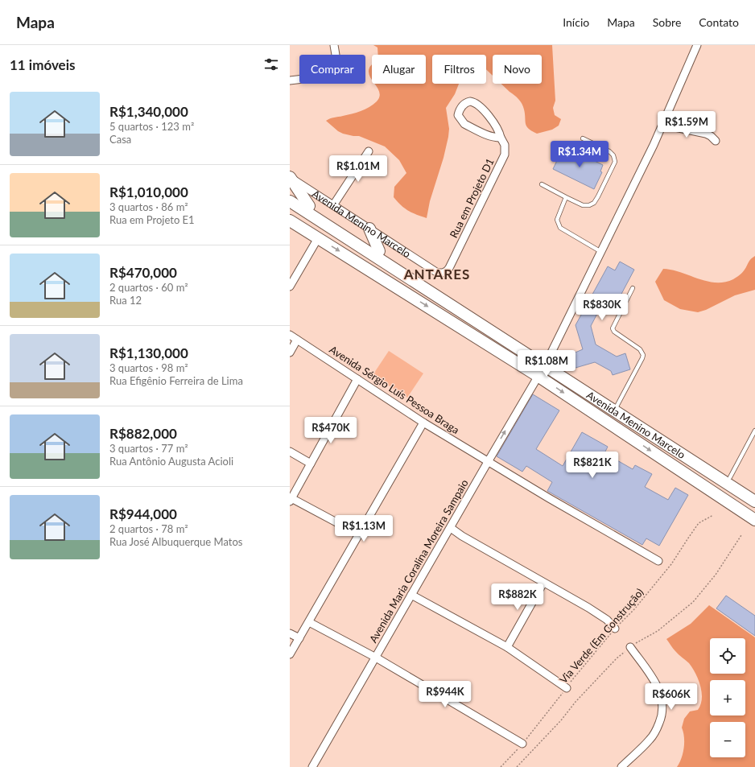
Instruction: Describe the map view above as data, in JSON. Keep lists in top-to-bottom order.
{
  "streets": {
    "main road": ["Avenida Menino Marcelo"],
    "street": ["Rua em Projeto D1", "Avenida Sérgio Luís Pessoa Braga", "Avenida Maria Coralina Moreira Sampaio"],
    "path": ["Via Verde (Em Construção)"]
  },
  "crossings": [
    ["Rua em Projeto D1", "Avenida Menino Marcelo"],
    ["Avenida Menino Marcelo", "Avenida Maria Coralina Moreira Sampaio"],
    ["Avenida Sérgio Luís Pessoa Braga", "Avenida Maria Coralina Moreira Sampaio"]
  ],
  "districts": ["ANTARES"],
  "page": {
    "header": "Mapa",
    "nav": [
      "Início",
      "Mapa",
      "Sobre",
      "Contato"
    ],
    "heading": "11 imóveis",
    "chip": [
      "Comprar",
      "Alugar",
      "Filtros",
      "Novo"
    ],
    "list": [
      {
        "name": "R$1,340,000",
        "note": "5 quartos · 123 m² · Casa"
      },
      {
        "name": "R$1,010,000",
        "note": "3 quartos · 86 m² · Rua em Projeto E1"
      },
      {
        "name": "R$470,000",
        "note": "2 quartos · 60 m² · Rua 12"
      },
      {
        "name": "R$1,130,000",
        "note": "3 quartos · 98 m² · Rua Efigênio Ferreira de Lima"
      },
      {
        "name": "R$882,000",
        "note": "3 quartos · 77 m² · Rua Antônio Augusta Acioli"
      },
      {
        "name": "R$944,000",
        "note": "2 quartos · 78 m² · Rua José Albuquerque Matos"
      }
    ],
    "price": [
      "R$1.59M",
      "R$1.34M",
      "R$1.01M",
      "R$830K",
      "R$1.08M",
      "R$470K",
      "R$821K",
      "R$1.13M",
      "R$882K",
      "R$944K",
      "R$606K"
    ],
    "map_buttons": ["+", "−"]
  }
}
